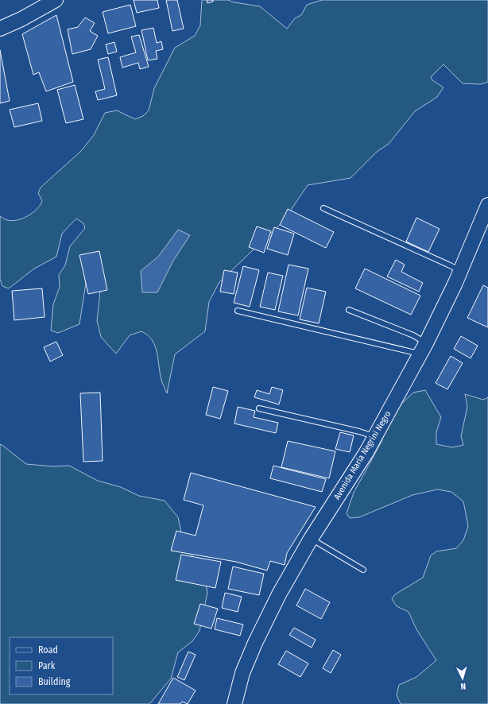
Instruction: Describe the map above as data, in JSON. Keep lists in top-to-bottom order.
{
  "streets": {
    "street": ["Avenida Maria Negrini Negro"]
  },
  "legend": ["Road", "Park", "Building"],
  "north": "bottom"
}
